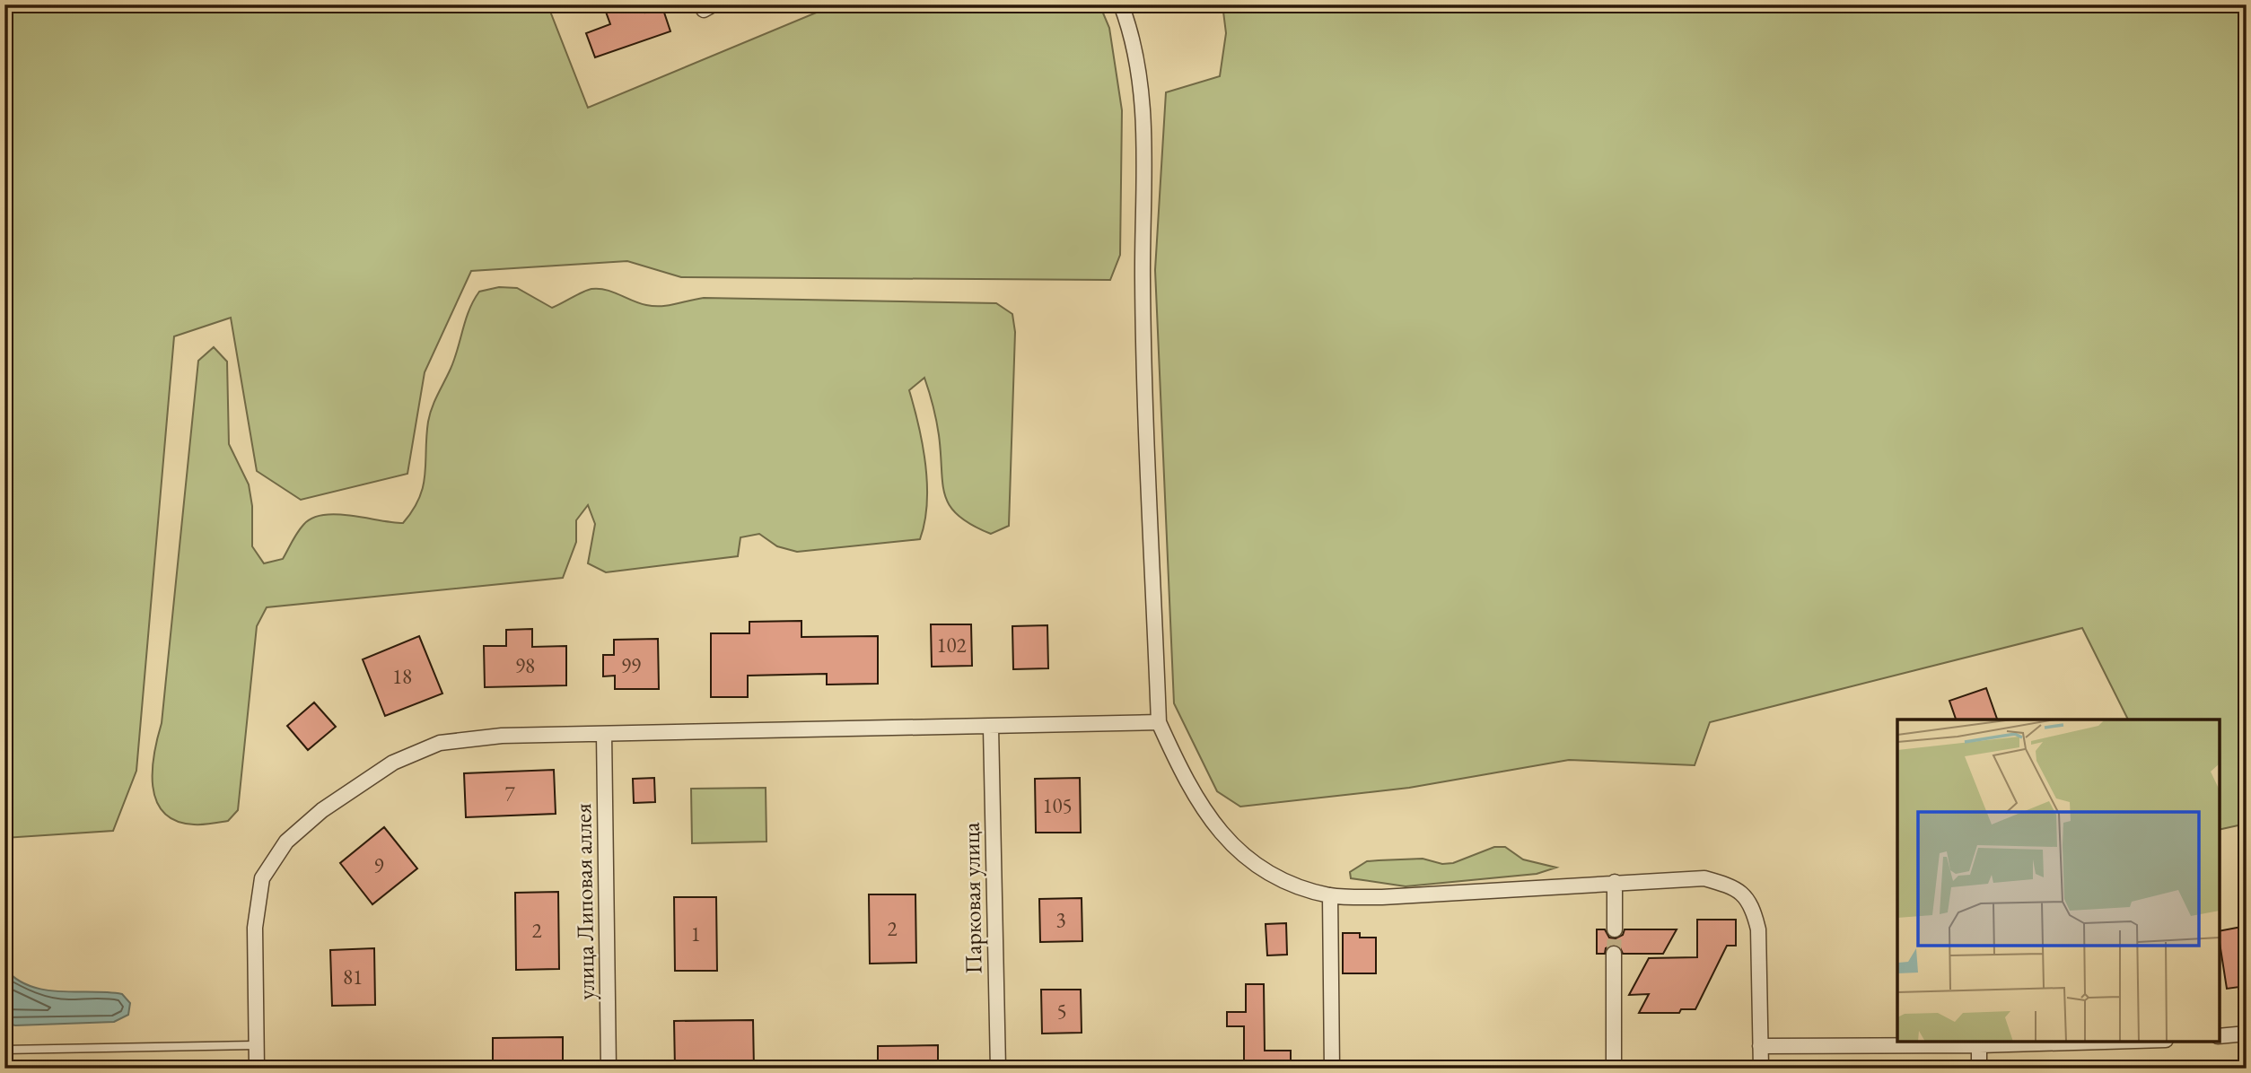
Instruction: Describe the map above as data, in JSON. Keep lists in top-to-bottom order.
{
  "streets": {
    "street": ["Парковая улица", "улица Липовая аллея"]
  },
  "house_numbers": [
    "102",
    "98",
    "99",
    "18",
    "7",
    "105",
    "9",
    "3",
    "2",
    "2",
    "1",
    "81",
    "5"
  ]
}
